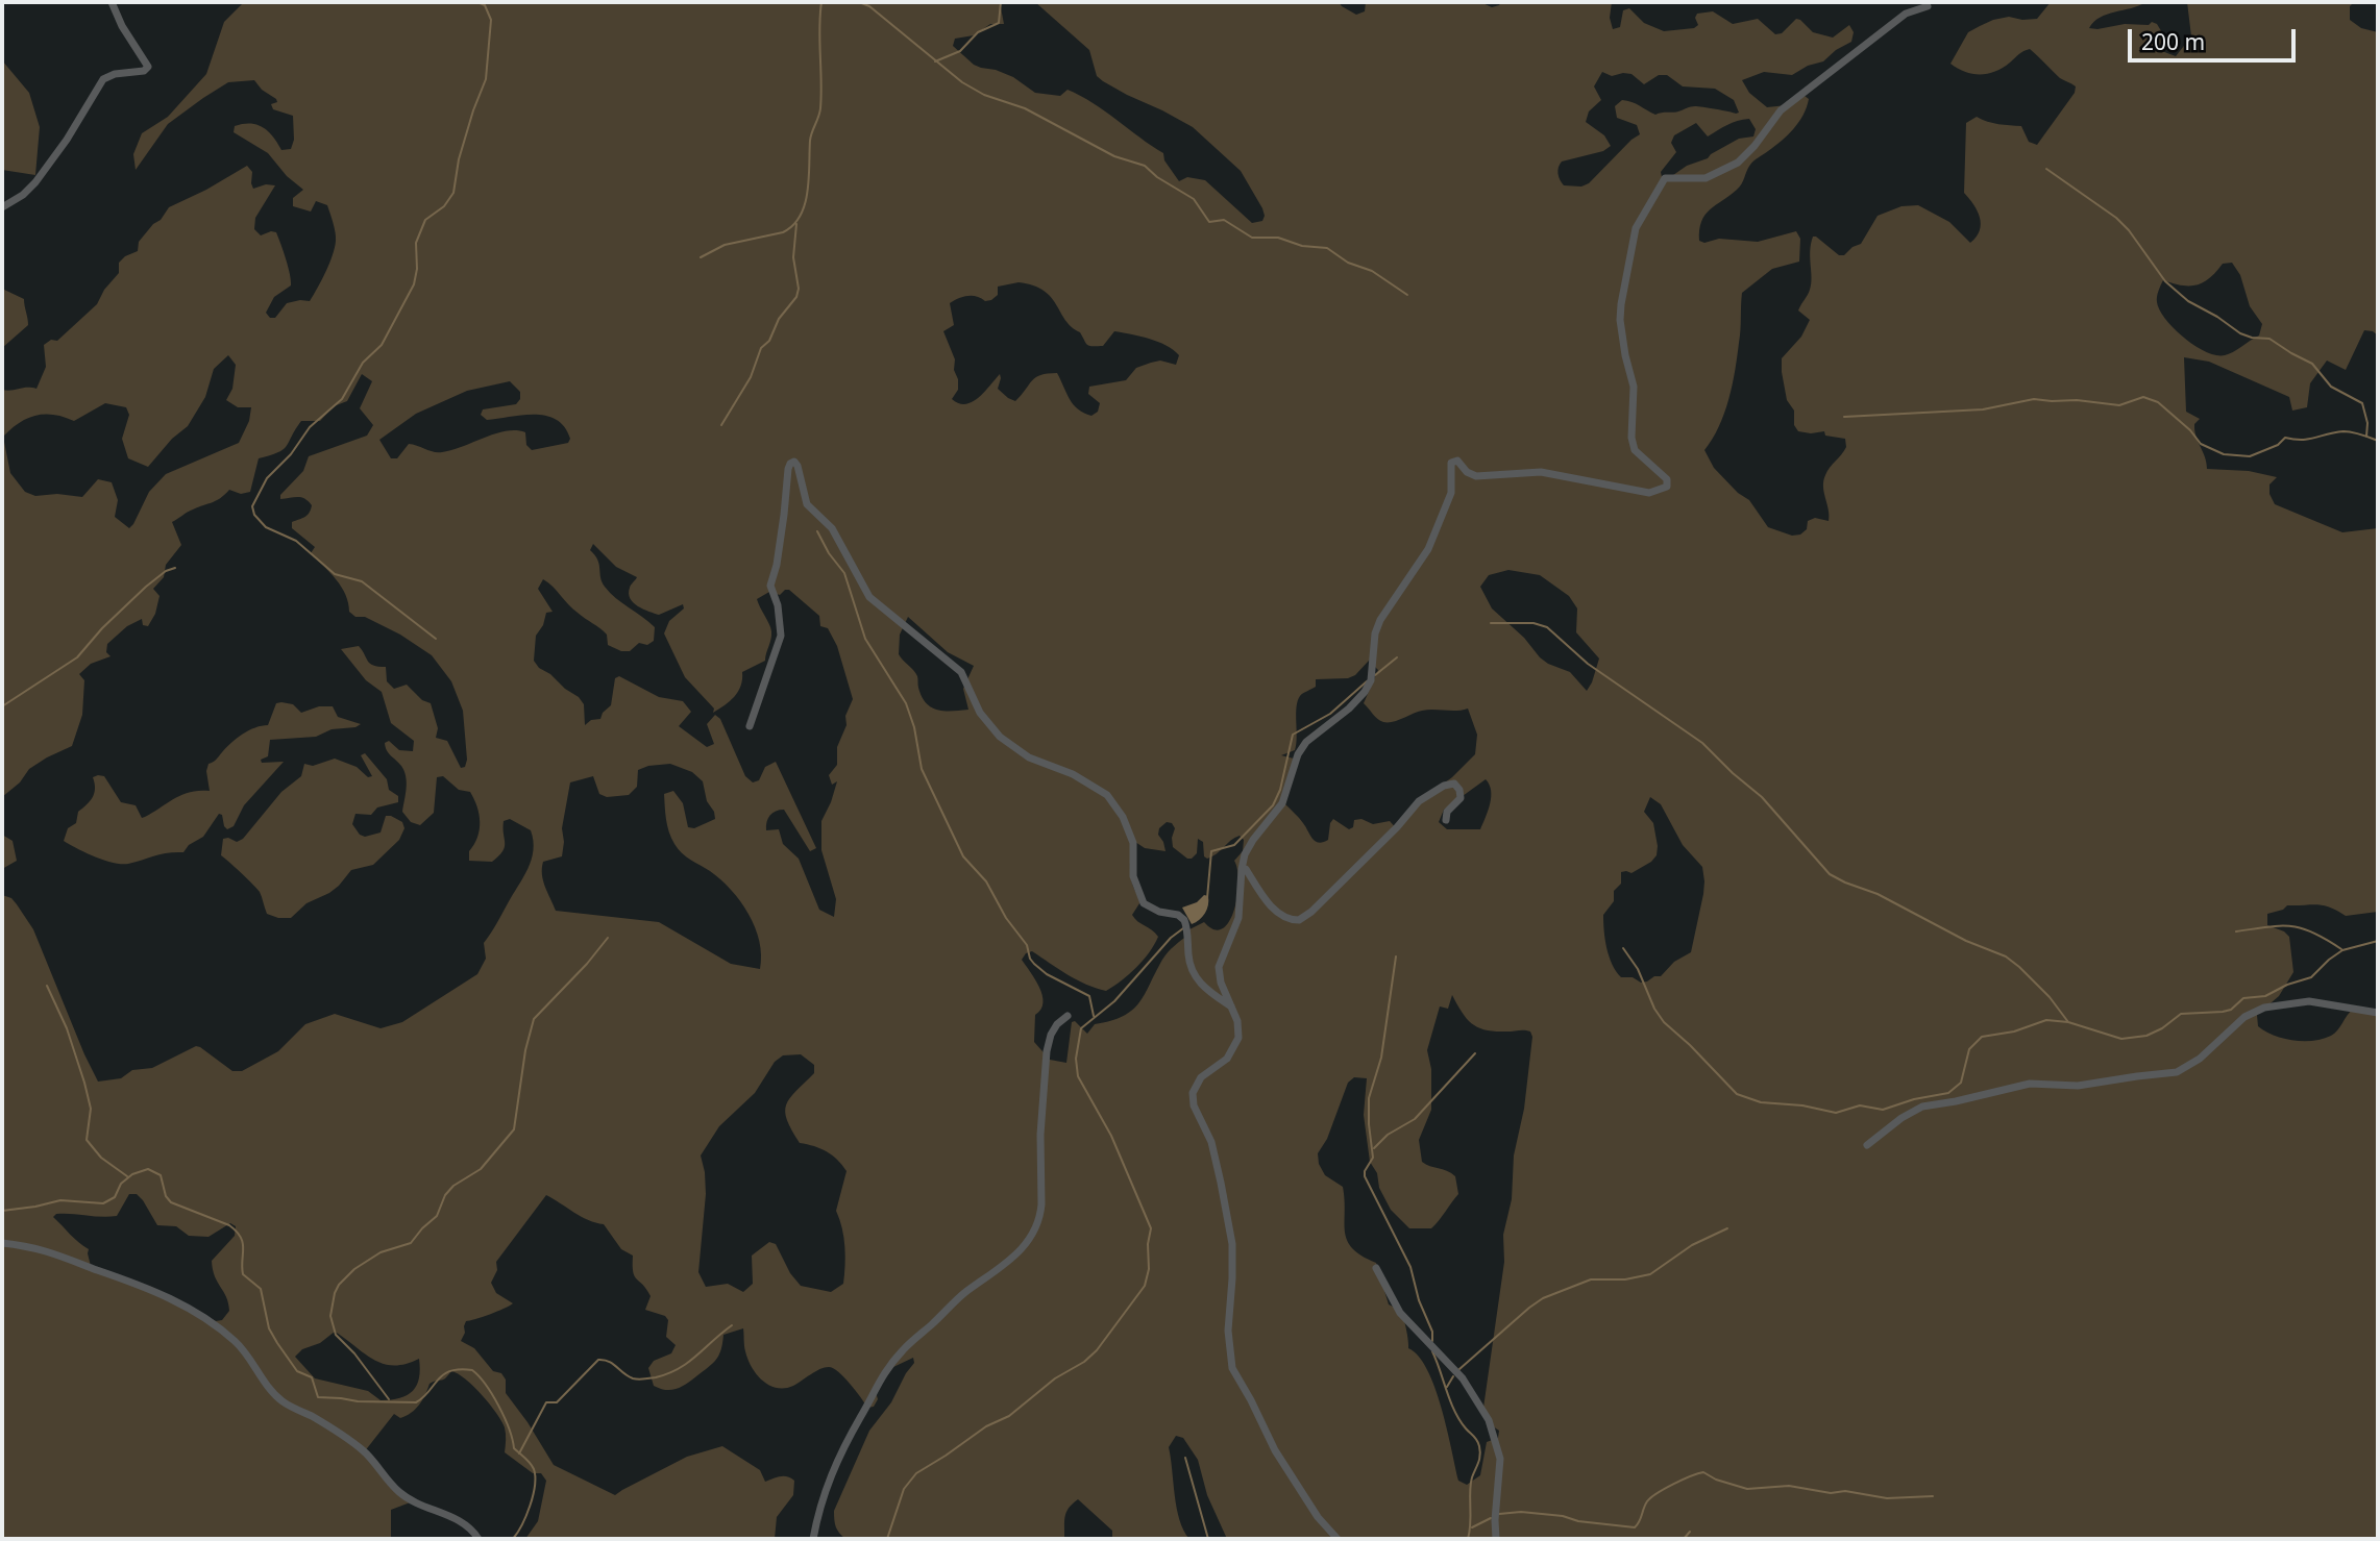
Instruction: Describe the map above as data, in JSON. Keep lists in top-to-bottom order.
{
  "scale_bar": "200 m"
}
